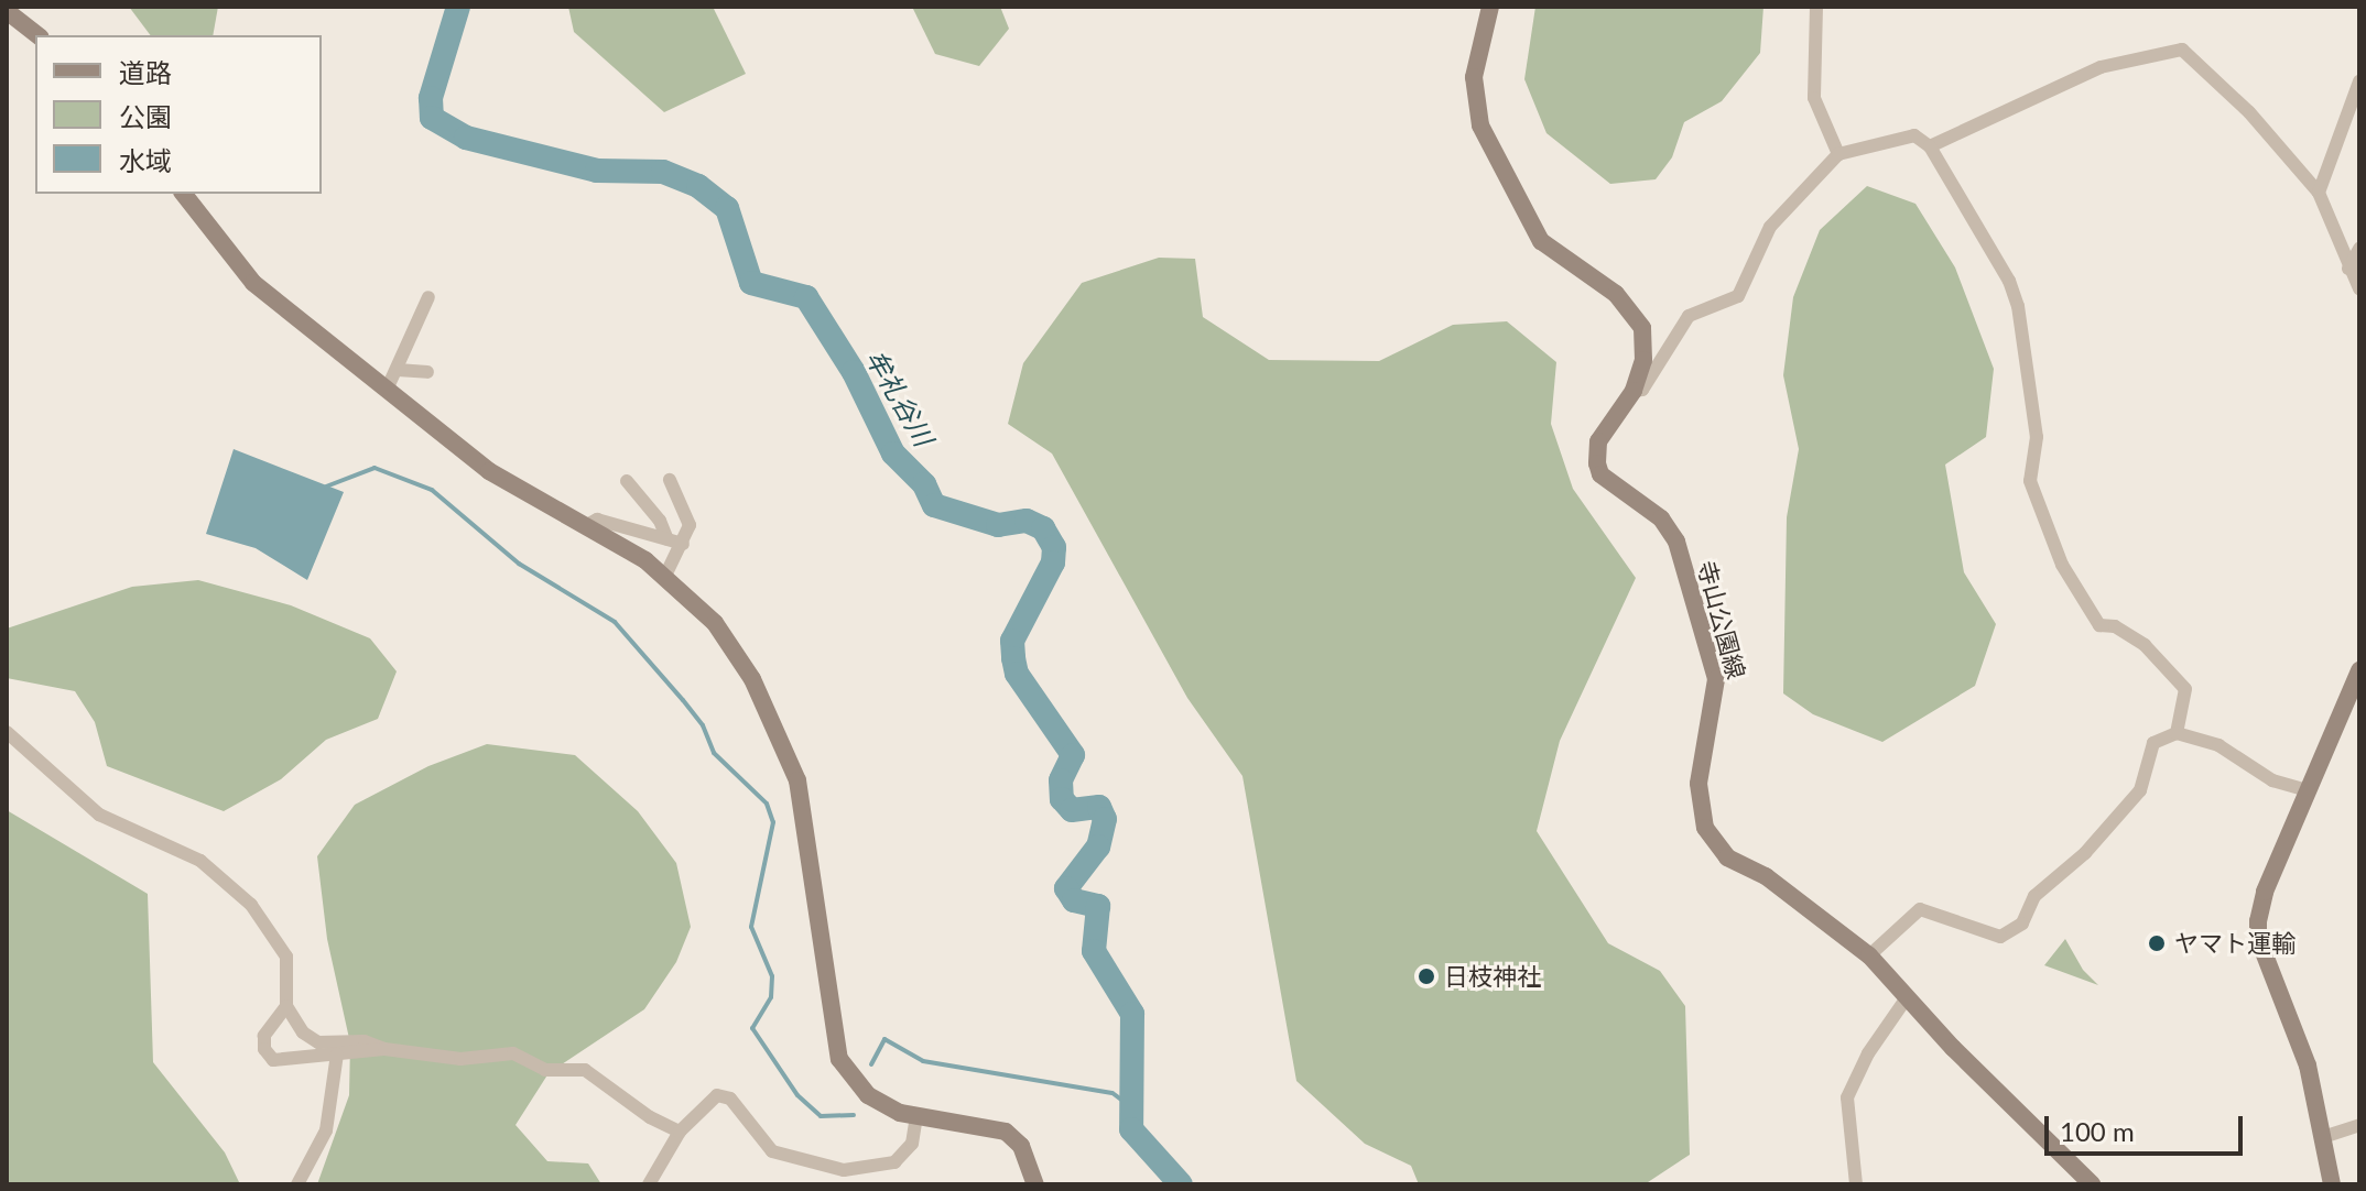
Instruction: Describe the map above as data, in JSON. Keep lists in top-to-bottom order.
{
  "streets": {
    "street": ["寺山公園線"]
  },
  "water": ["牟礼谷川"],
  "places": ["ヤマト運輸", "日枝神社"],
  "legend": ["道路", "公園", "水域"],
  "scale_bar": "100 m"
}
